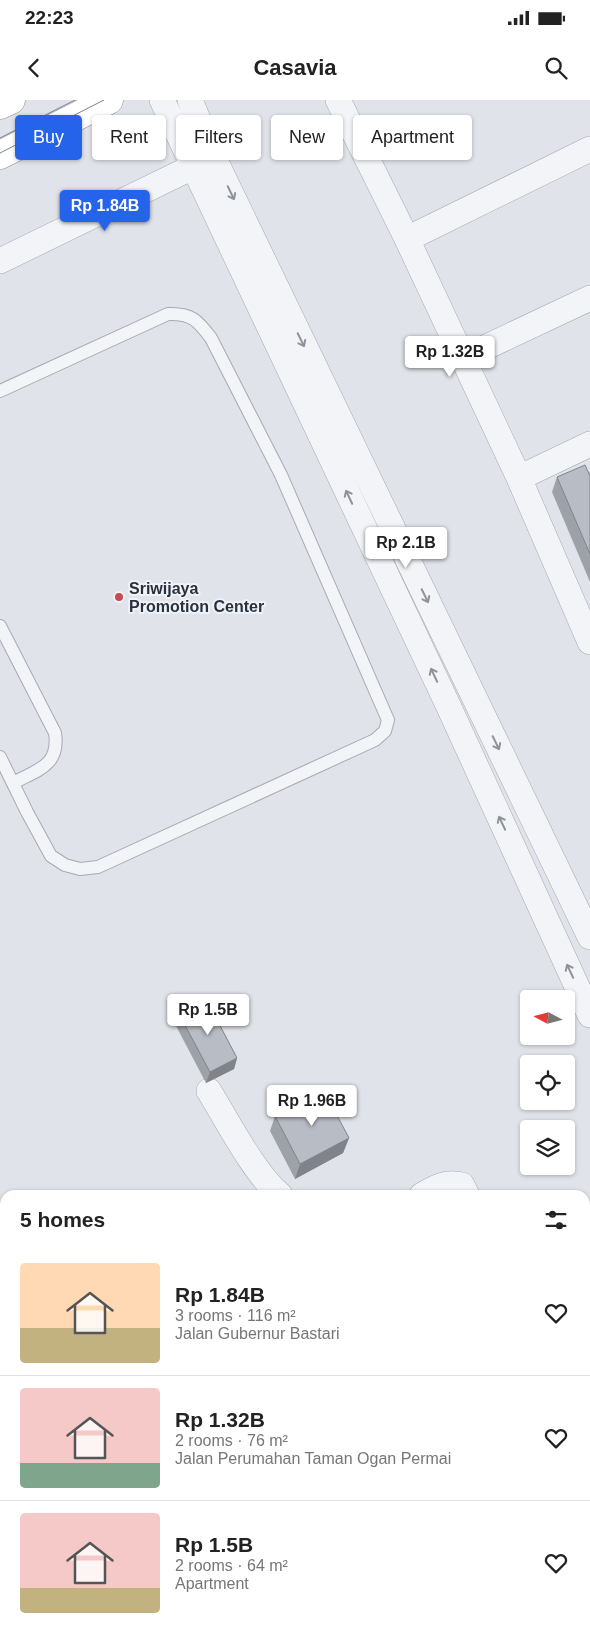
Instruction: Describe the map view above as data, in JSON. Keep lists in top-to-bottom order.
{
  "places": ["Sriwijaya Promotion Center"],
  "north": "left",
  "page": {
    "status": "22:23",
    "header": "Casavia",
    "chip": [
      "Buy",
      "Rent",
      "Filters",
      "New",
      "Apartment"
    ],
    "price": [
      "Rp 1.84B",
      "Rp 1.32B",
      "Rp 2.1B",
      "Rp 1.5B",
      "Rp 1.96B"
    ],
    "heading": "5 homes",
    "list": [
      {
        "name": "Rp 1.84B",
        "note": "3 rooms · 116 m² · Jalan Gubernur Bastari"
      },
      {
        "name": "Rp 1.32B",
        "note": "2 rooms · 76 m² · Jalan Perumahan Taman Ogan Permai"
      },
      {
        "name": "Rp 1.5B",
        "note": "2 rooms · 64 m² · Apartment"
      }
    ]
  }
}
